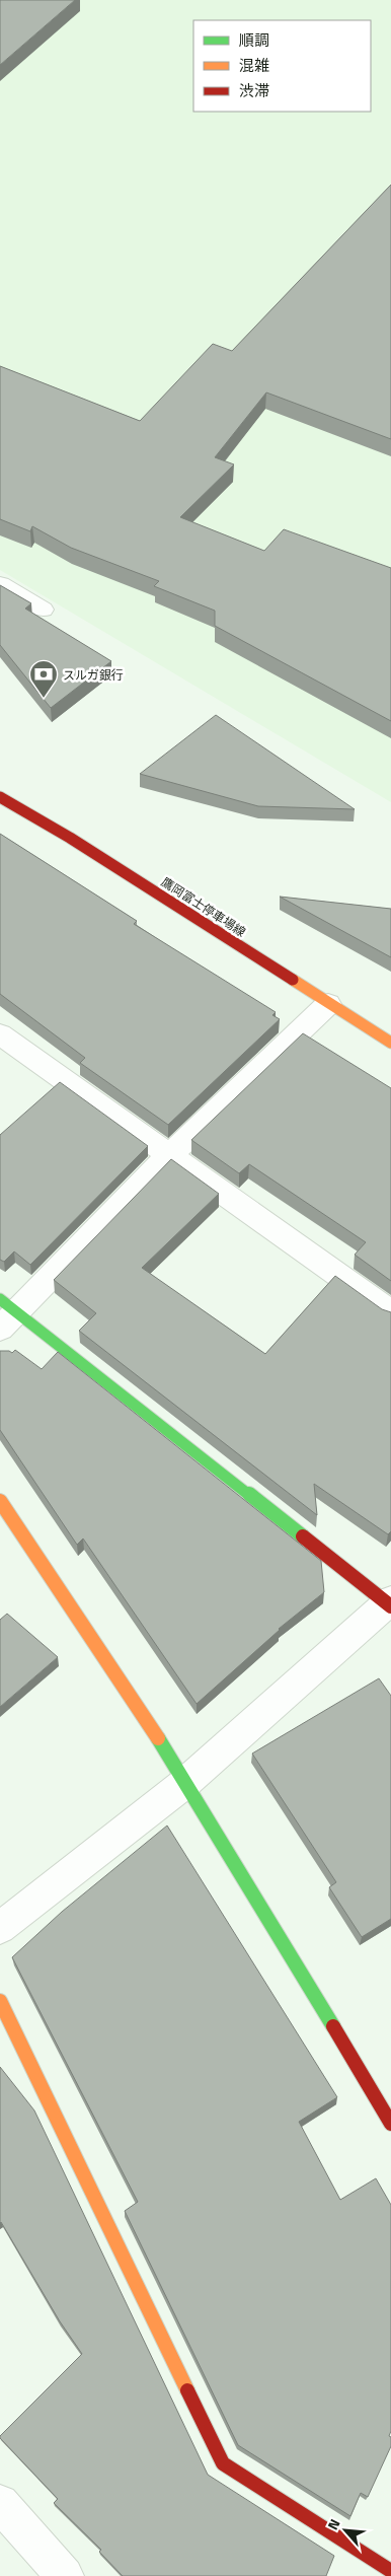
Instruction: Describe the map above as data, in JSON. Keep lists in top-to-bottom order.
{
  "streets": {
    "street": ["鷹岡富士停車場線"]
  },
  "places": {
    "bank": ["スルガ銀行"]
  },
  "legend": ["順調", "混雑", "渋滞"],
  "north": "top left"
}
